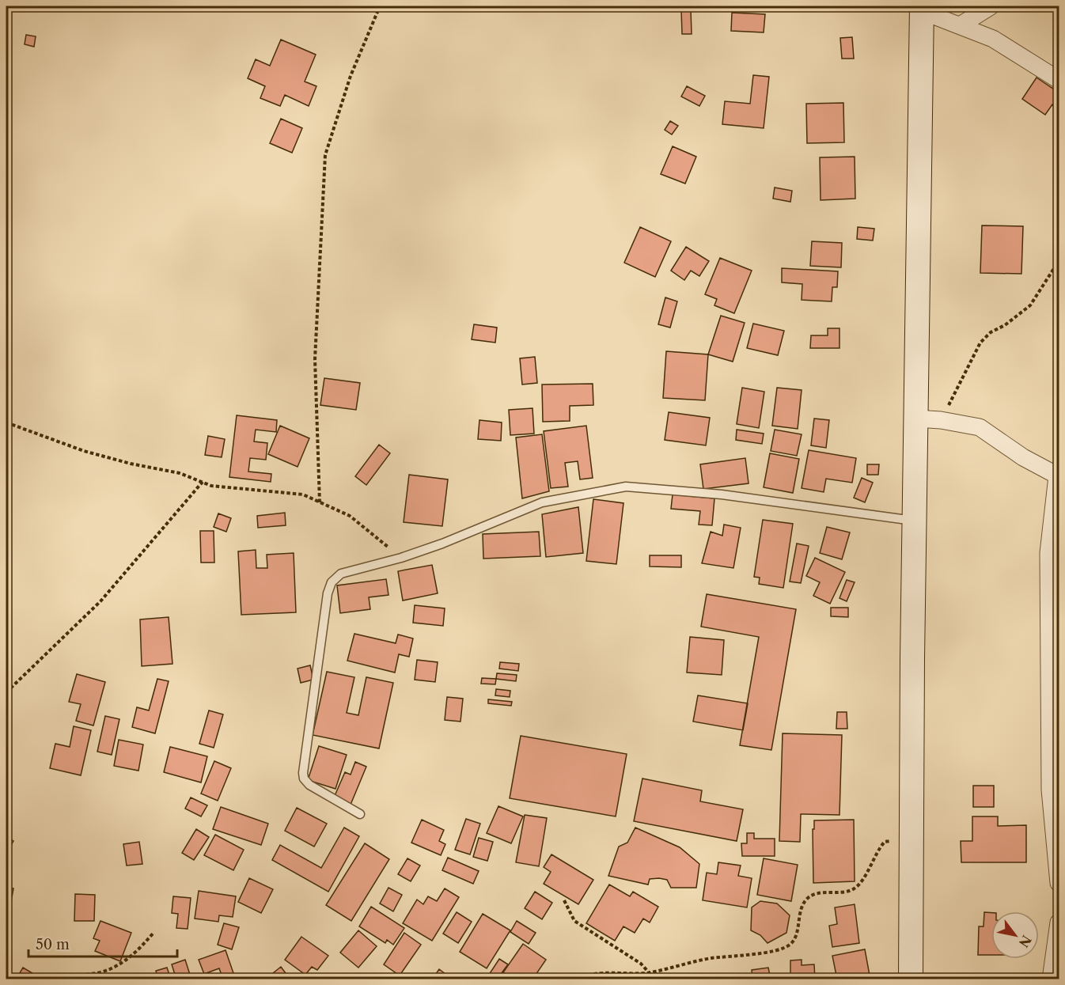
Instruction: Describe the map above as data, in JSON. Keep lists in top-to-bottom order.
{
  "scale_bar": "50 m",
  "north": "bottom right"
}
